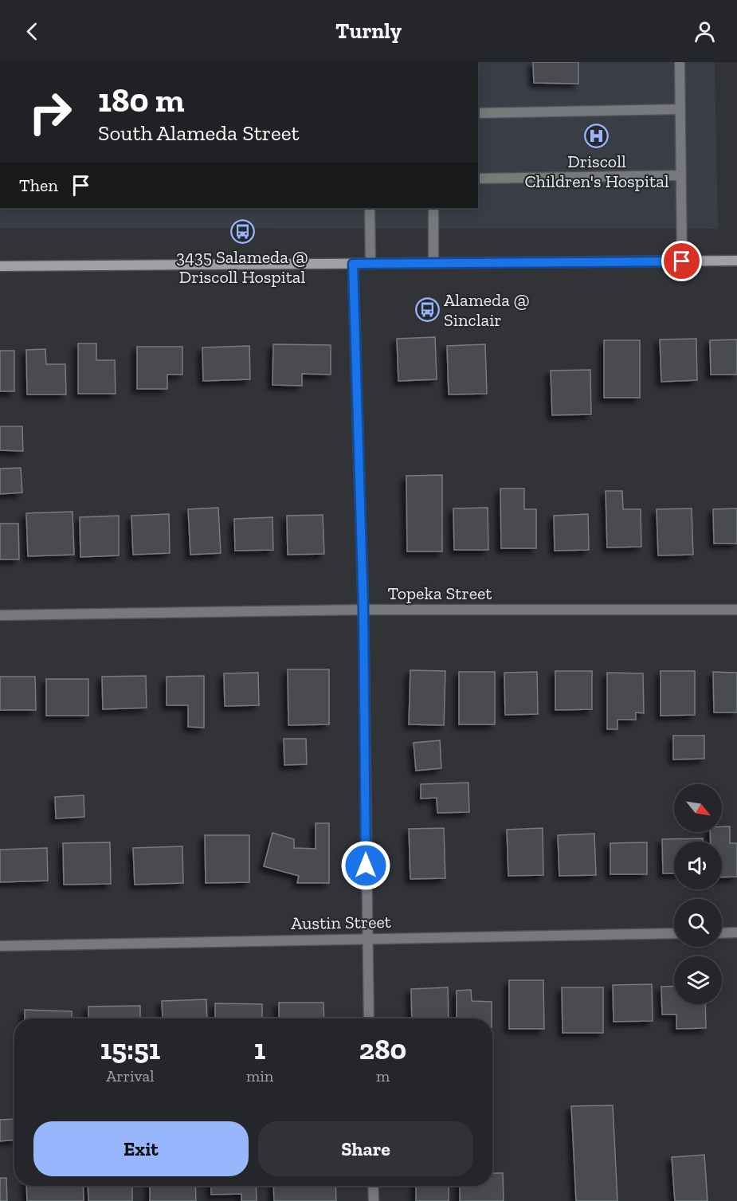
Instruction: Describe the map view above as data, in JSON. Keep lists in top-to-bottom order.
{
  "streets": {
    "street": ["Topeka Street", "Austin Street"]
  },
  "places": {
    "hospital": ["Driscoll Children's Hospital"],
    "bus stop": ["3435 Salameda @ Driscoll Hospital", "Alameda @ Sinclair"]
  },
  "north": "bottom right",
  "page": {
    "header": "Turnly",
    "turn": ["180 m", "South Alameda Street"],
    "then": "Then",
    "eta": [
      "15:51",
      "Arrival",
      "1",
      "min",
      "280",
      "m"
    ],
    "buttons": ["Exit", "Share"]
  }
}
